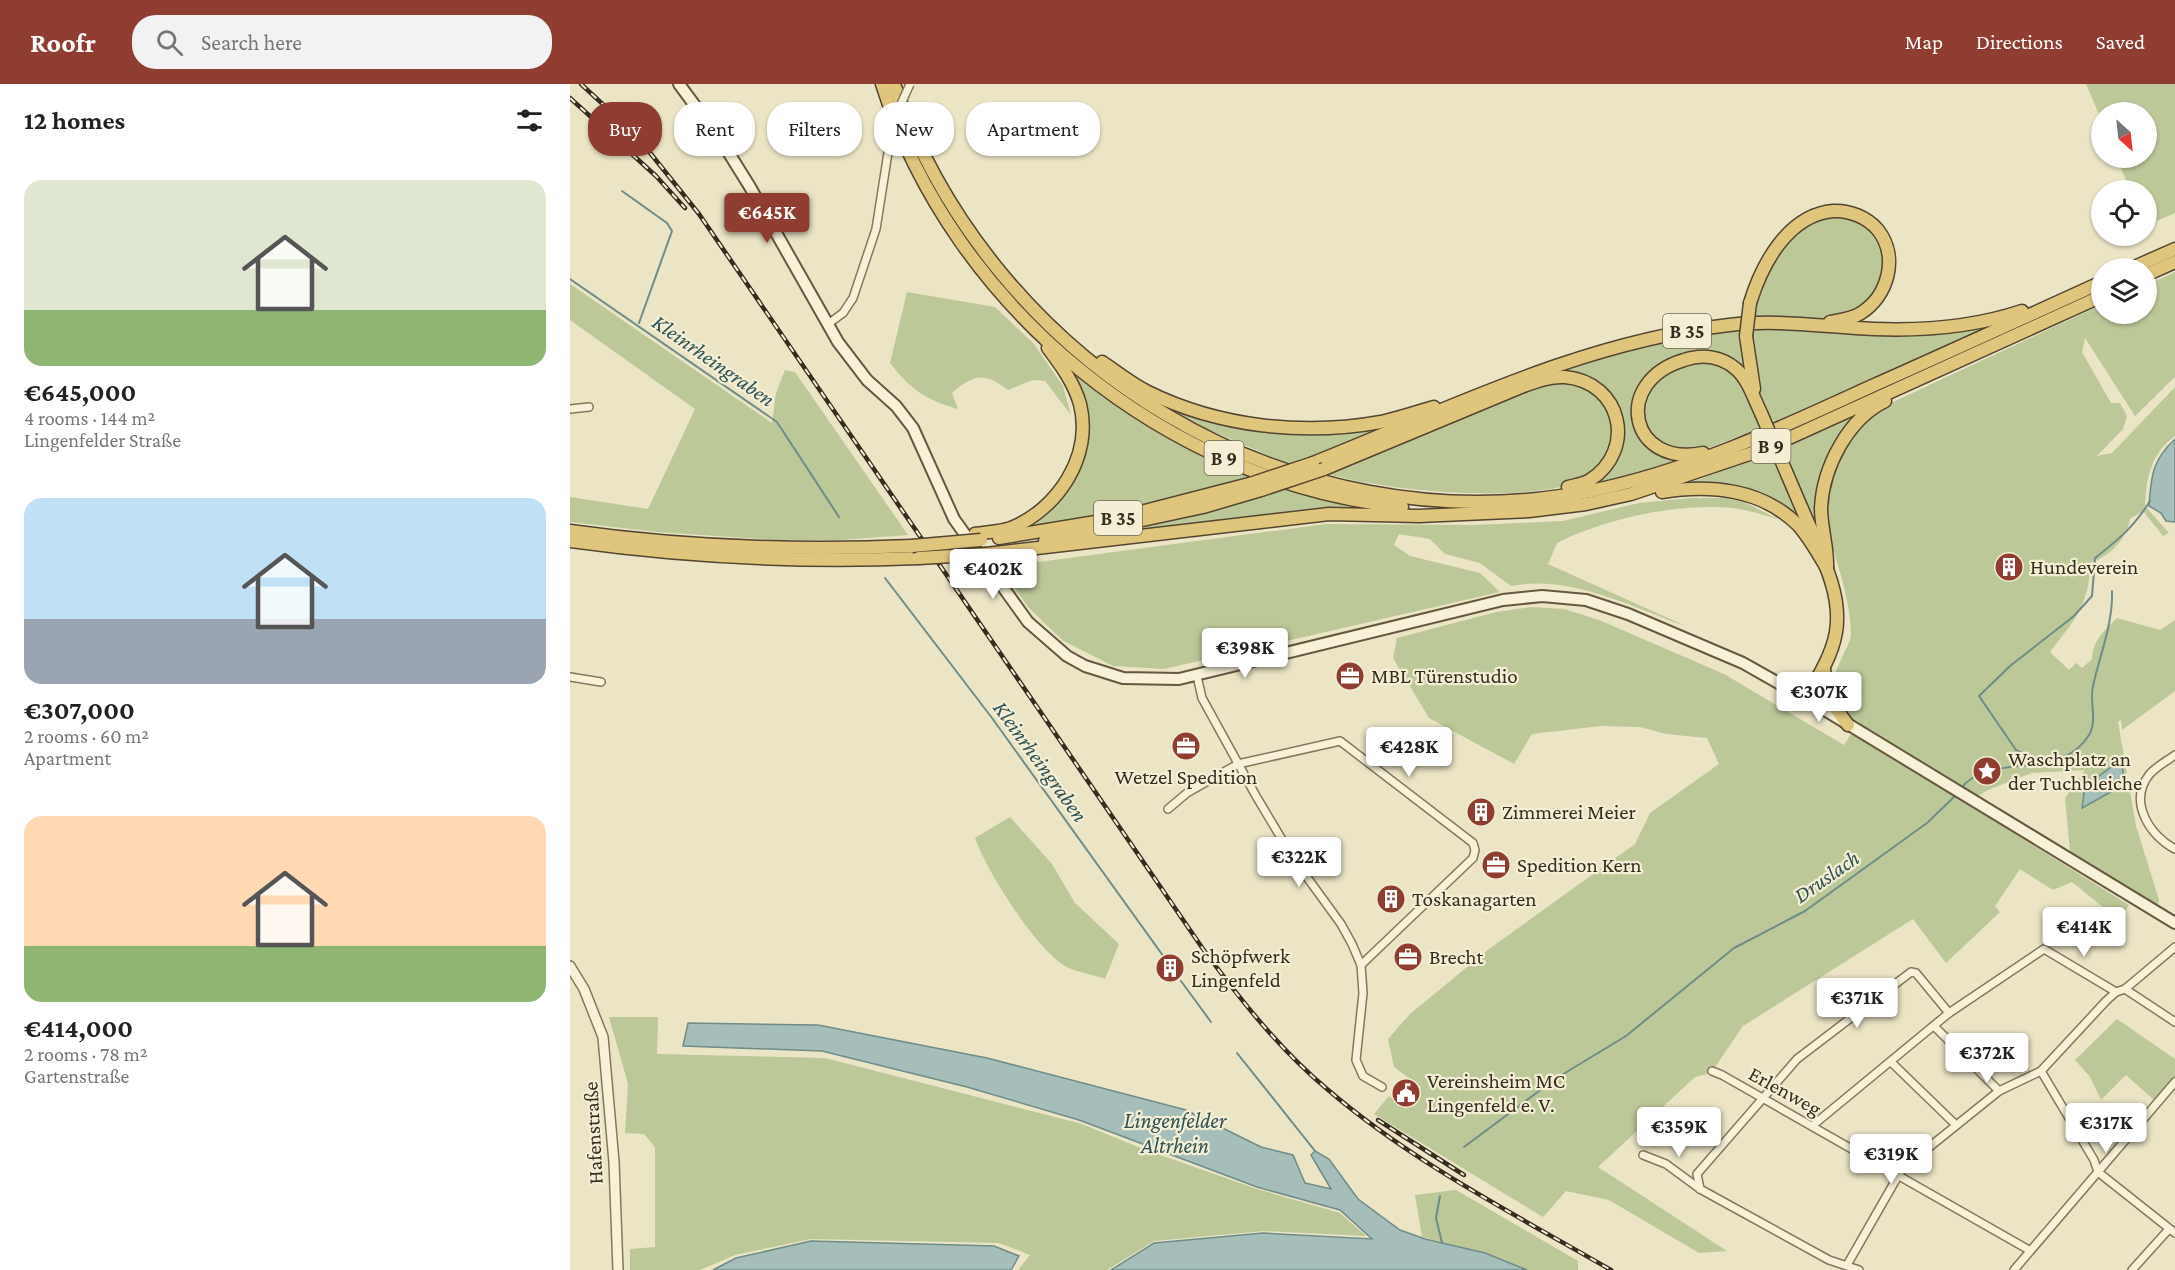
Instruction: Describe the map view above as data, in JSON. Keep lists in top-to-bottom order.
{
  "streets": {
    "highway": ["B 35", "B 9"],
    "street": ["Erlenweg", "Hafenstraße"]
  },
  "water": ["Kleinrheingraben", "Druslach", "Lingenfelder Altrhein"],
  "places": {
    "building": [
      "Hundeverein",
      "Zimmerei Meier",
      "Toskanagarten",
      "Schöpfwerk Lingenfeld"
    ],
    "office": [
      "MBL Türenstudio",
      "Wetzel Spedition",
      "Spedition Kern",
      "Brecht"
    ],
    "place": ["Waschplatz an der Tuchbleiche"],
    "public building": ["Vereinsheim MC Lingenfeld e. V."]
  },
  "north": "bottom right",
  "page": {
    "header": "Roofr",
    "search": "Search here",
    "nav": ["Map", "Directions", "Saved"],
    "heading": "12 homes",
    "chip": [
      "Buy",
      "Rent",
      "Filters",
      "New",
      "Apartment"
    ],
    "list": [
      {
        "name": "€645,000",
        "note": "4 rooms · 144 m² · Lingenfelder Straße"
      },
      {
        "name": "€307,000",
        "note": "2 rooms · 60 m² · Apartment"
      },
      {
        "name": "€414,000",
        "note": "2 rooms · 78 m² · Gartenstraße"
      }
    ],
    "price": [
      "€645K",
      "€402K",
      "€398K",
      "€307K",
      "€428K",
      "€322K",
      "€414K",
      "€371K",
      "€372K",
      "€317K",
      "€359K",
      "€319K"
    ]
  }
}
